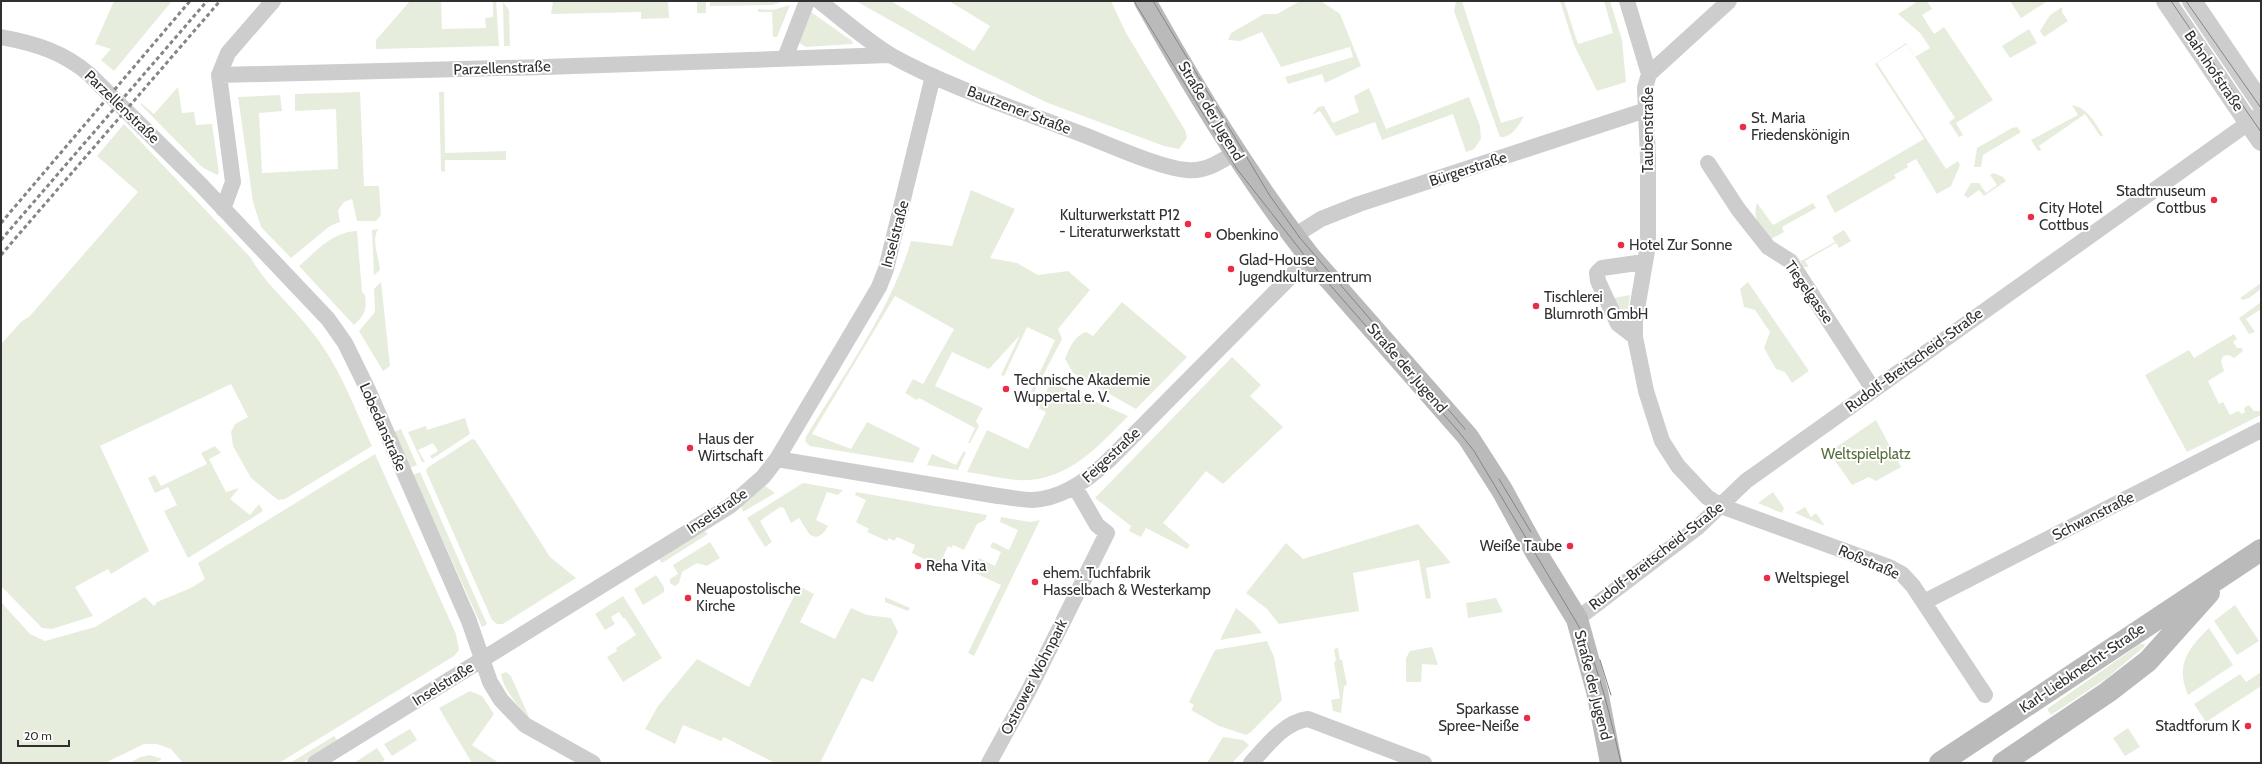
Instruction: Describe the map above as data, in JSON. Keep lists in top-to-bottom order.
{
  "streets": {
    "main road": ["Straße der Jugend", "Karl-Liebknecht-Straße"],
    "street": [
      "Parzellenstraße",
      "Bahnhofstraße",
      "Bautzener Straße",
      "Taubenstraße",
      "Bürgerstraße",
      "Inselstraße",
      "Tiegelgasse",
      "Rudolf-Breitscheid-Straße",
      "Lobedanstraße",
      "Feigestraße",
      "Schwanstraße",
      "Roßstraße",
      "Ostrower Wohnpark"
    ]
  },
  "crossings": [
    ["Parzellenstraße", "Bautzener Straße"],
    ["Parzellenstraße", "Lobedanstraße"],
    ["Bahnhofstraße", "Rudolf-Breitscheid-Straße"],
    ["Bautzener Straße", "Straße der Jugend"],
    ["Bautzener Straße", "Inselstraße"],
    ["Straße der Jugend", "Bürgerstraße"],
    ["Straße der Jugend", "Rudolf-Breitscheid-Straße"],
    ["Straße der Jugend", "Feigestraße"],
    ["Taubenstraße", "Bürgerstraße"],
    ["Taubenstraße", "Rudolf-Breitscheid-Straße"],
    ["Taubenstraße", "Roßstraße"],
    ["Inselstraße", "Lobedanstraße"],
    ["Inselstraße", "Feigestraße"],
    ["Tiegelgasse", "Rudolf-Breitscheid-Straße"],
    ["Rudolf-Breitscheid-Straße", "Roßstraße"],
    ["Feigestraße", "Ostrower Wohnpark"],
    ["Schwanstraße", "Roßstraße"]
  ],
  "parks": ["Weltspielplatz"],
  "places": [
    "St. Maria Friedenskönigin",
    "Stadtmuseum Cottbus",
    "City Hotel Cottbus",
    "Kulturwerkstatt P12 - Literaturwerkstatt",
    "Obenkino",
    "Hotel Zur Sonne",
    "Glad-House Jugendkulturzentrum",
    "Tischlerei Blumroth GmbH",
    "Technische Akademie Wuppertal e. V.",
    "Haus der Wirtschaft",
    "Weiße Taube",
    "Reha Vita",
    "Weltspiegel",
    "ehem. Tuchfabrik Hasselbach & Westerkamp",
    "Neuapostolische Kirche",
    "Sparkasse Spree-Neiße",
    "Stadtforum K"
  ],
  "scale_bar": "20 m"
}
